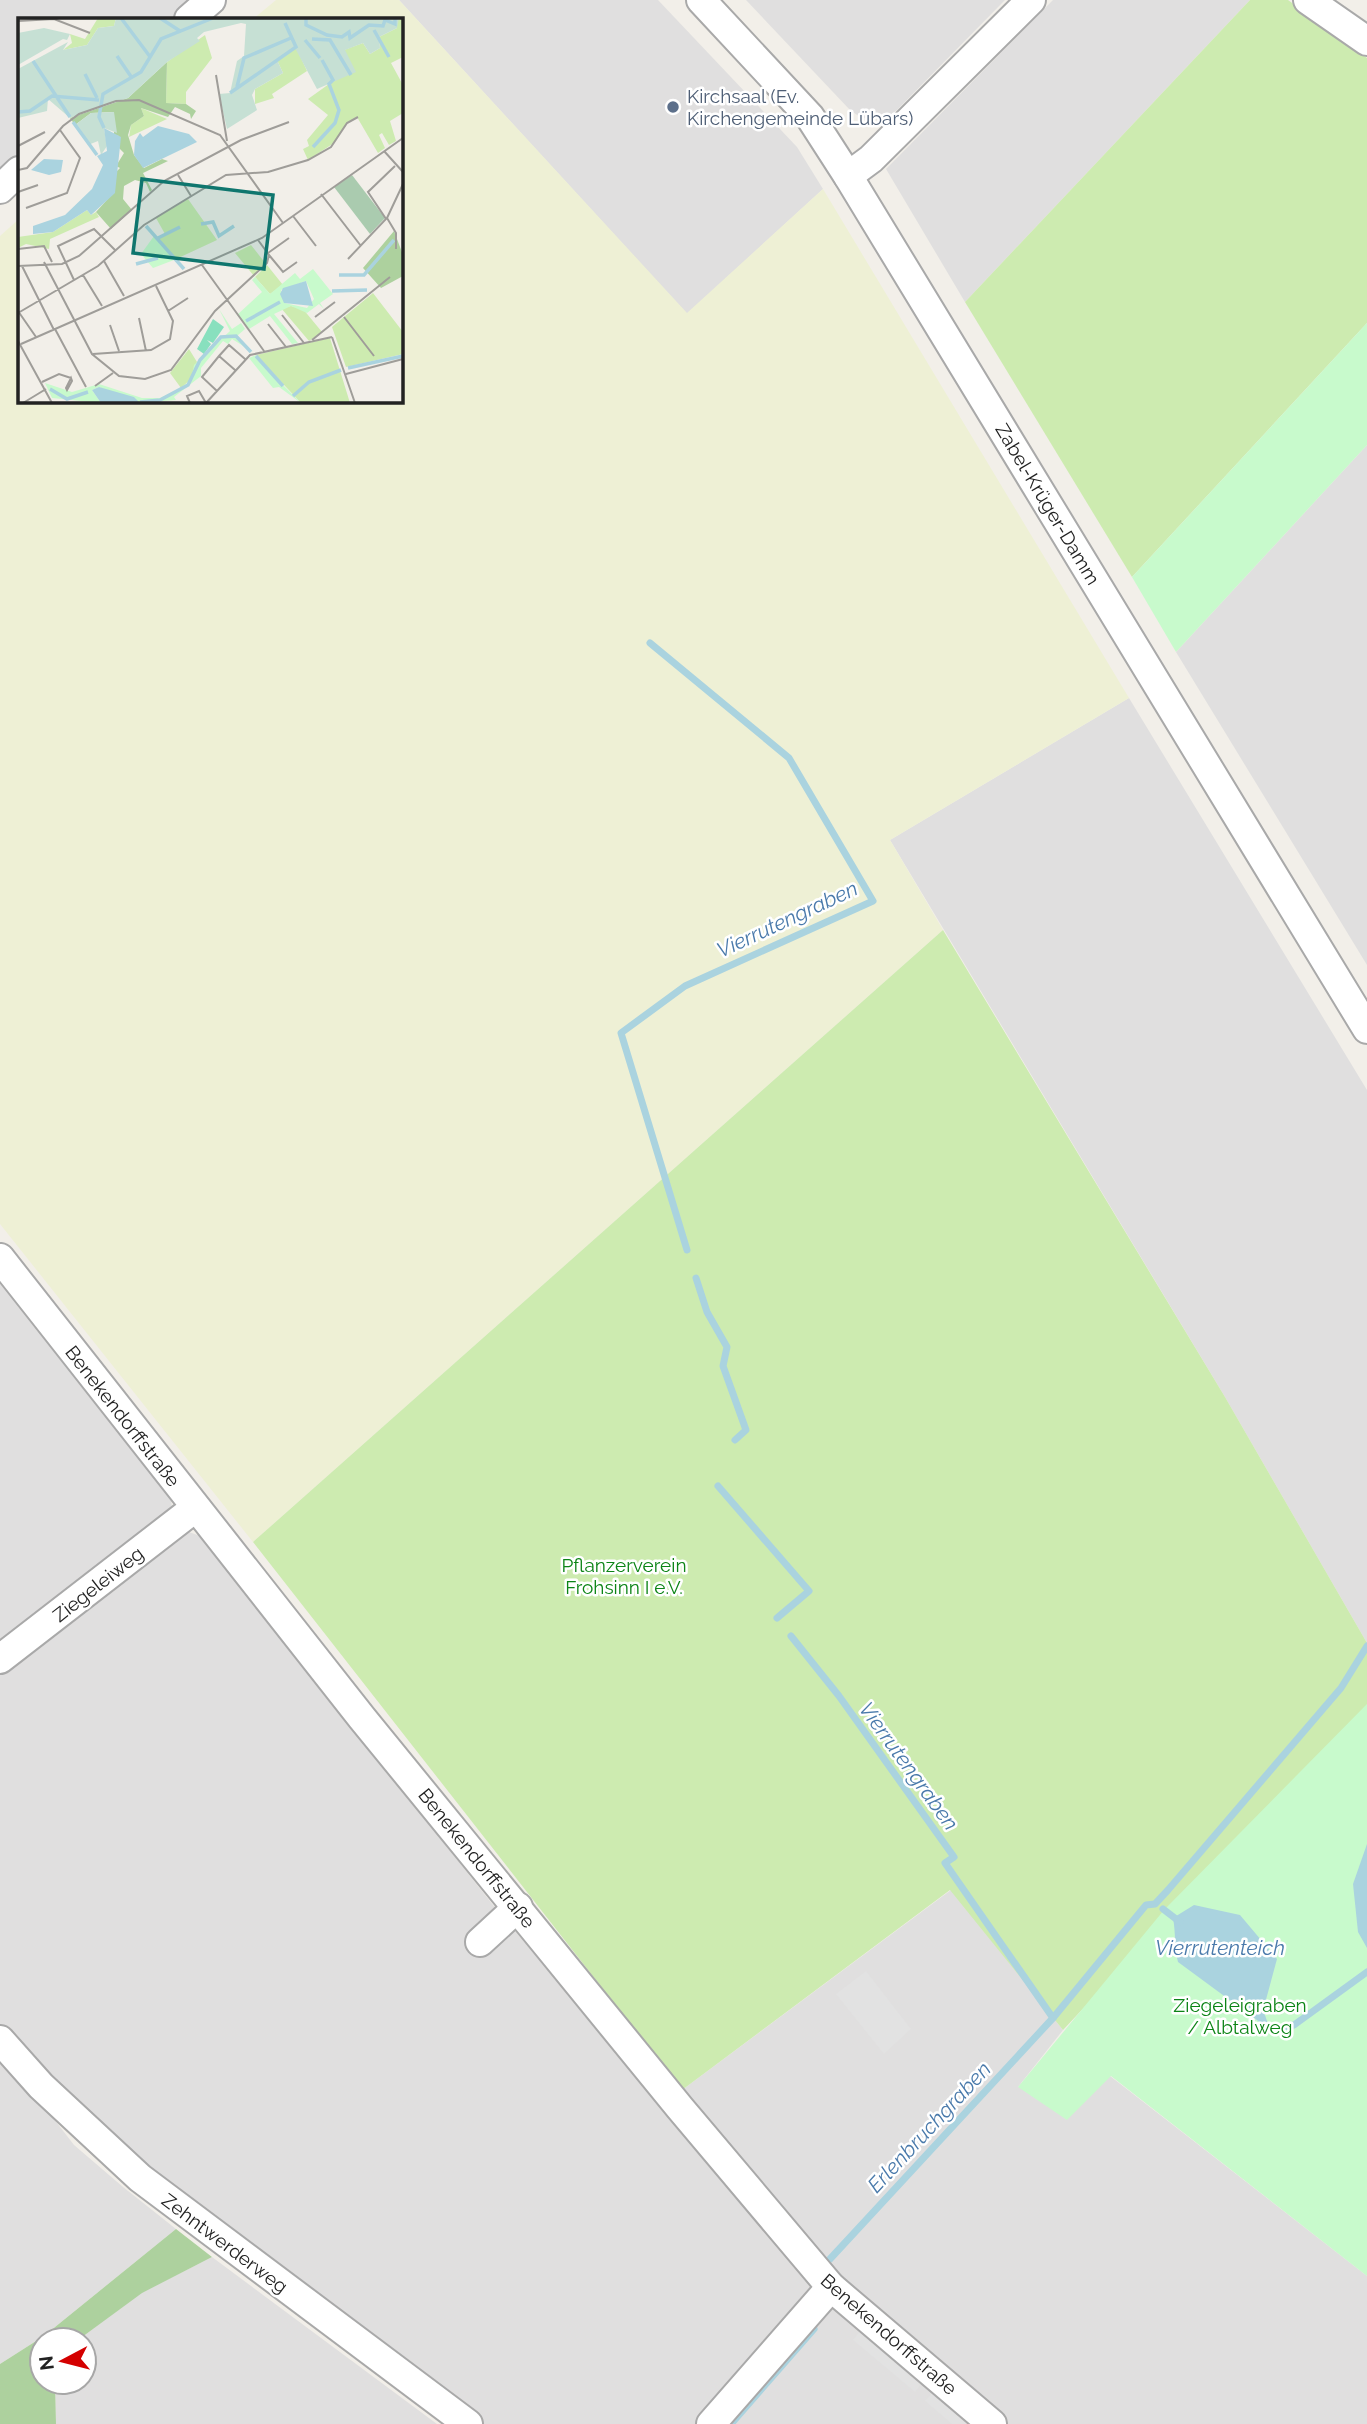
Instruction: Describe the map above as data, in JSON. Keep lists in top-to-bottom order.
{
  "streets": {
    "street": [
      "Zabel-Krüger-Damm",
      "Benekendorffstraße",
      "Ziegeleiweg",
      "Zehntwerderweg"
    ]
  },
  "crossings": [
    ["Benekendorffstraße", "Ziegeleiweg"]
  ],
  "water": ["Vierrutengraben", "Vierrutenteich", "Erlenbruchgraben"],
  "parks": ["Pflanzerverein Frohsinn I e.V.", "Ziegeleigraben / Albtalweg"],
  "places": ["Kirchsaal (Ev. Kirchengemeinde Lübars)"],
  "north": "left"
}
